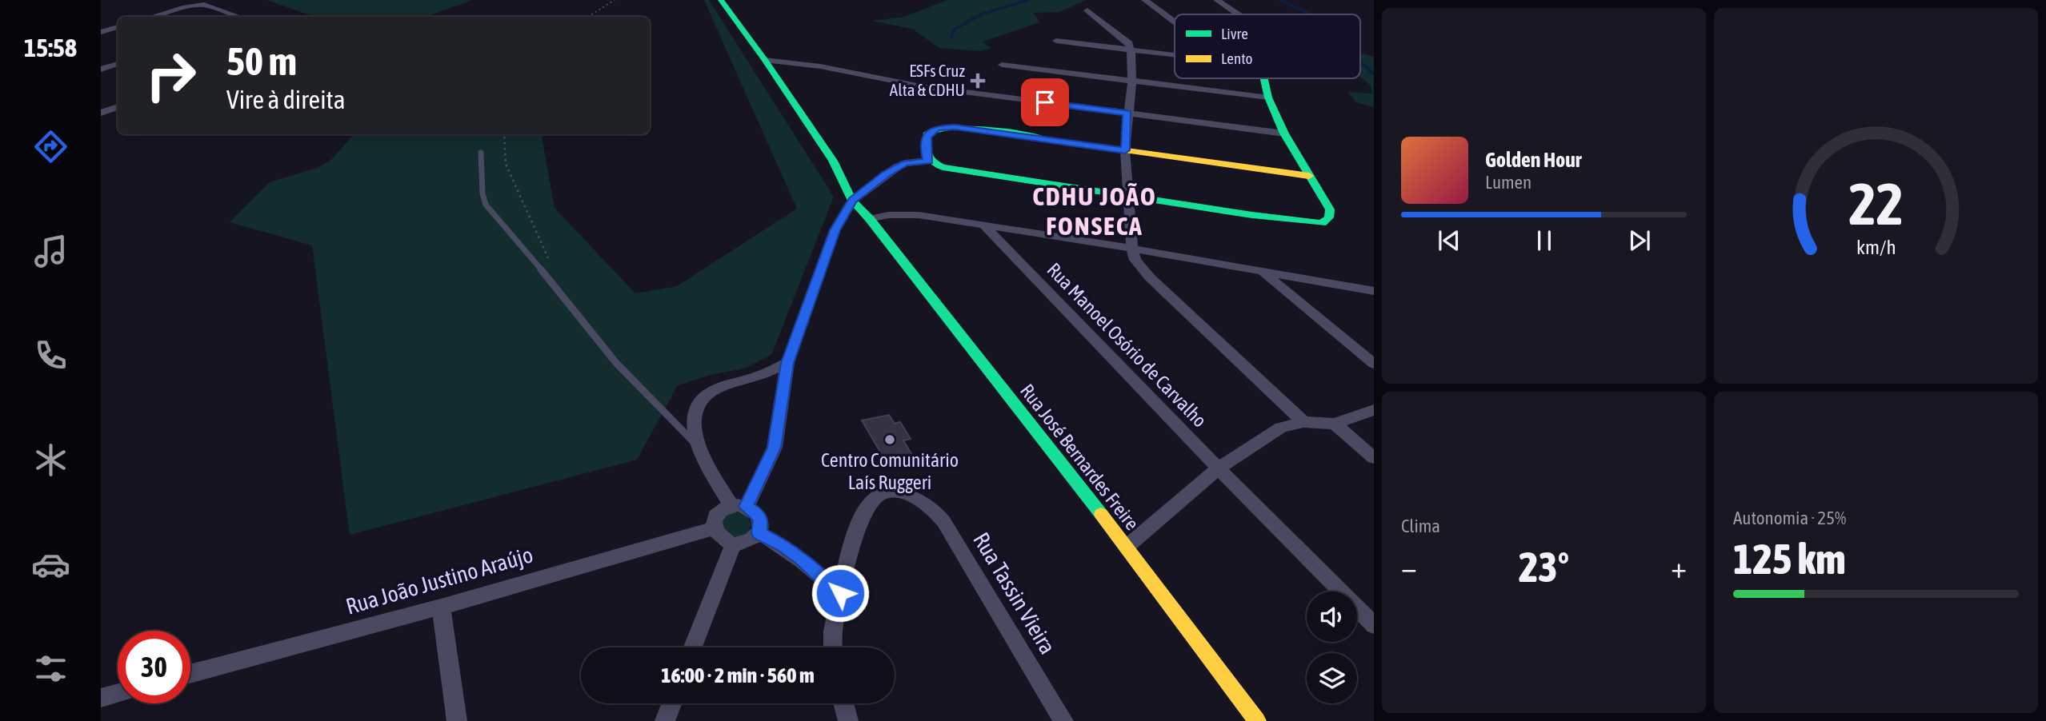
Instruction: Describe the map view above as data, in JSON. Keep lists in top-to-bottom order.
{
  "streets": {
    "street": [
      "Rua Manoel Osório de Carvalho",
      "Rua José Bernardes Freire",
      "Rua João Justino Araújo",
      "Rua Tassin Vieira"
    ]
  },
  "districts": ["CDHU JOÃO FONSECA"],
  "places": {
    "health": ["ESFs Cruz Alta & CDHU"],
    "other": ["Centro Comunitário Laís Ruggeri"]
  },
  "legend": ["Livre", "Lento"],
  "page": {
    "tabs": "15:58",
    "turn": ["50 m", "Vire à direita"],
    "song": ["Golden Hour", "Lumen"],
    "tile": [
      "Clima",
      ["Autonomia · 25%", "125 km"]
    ],
    "heat": ["−", "23°", "+"],
    "limit": "30",
    "trip": "16:00 · 2 min · 560 m",
    "gauge": ["22", "km/h"]
  }
}
